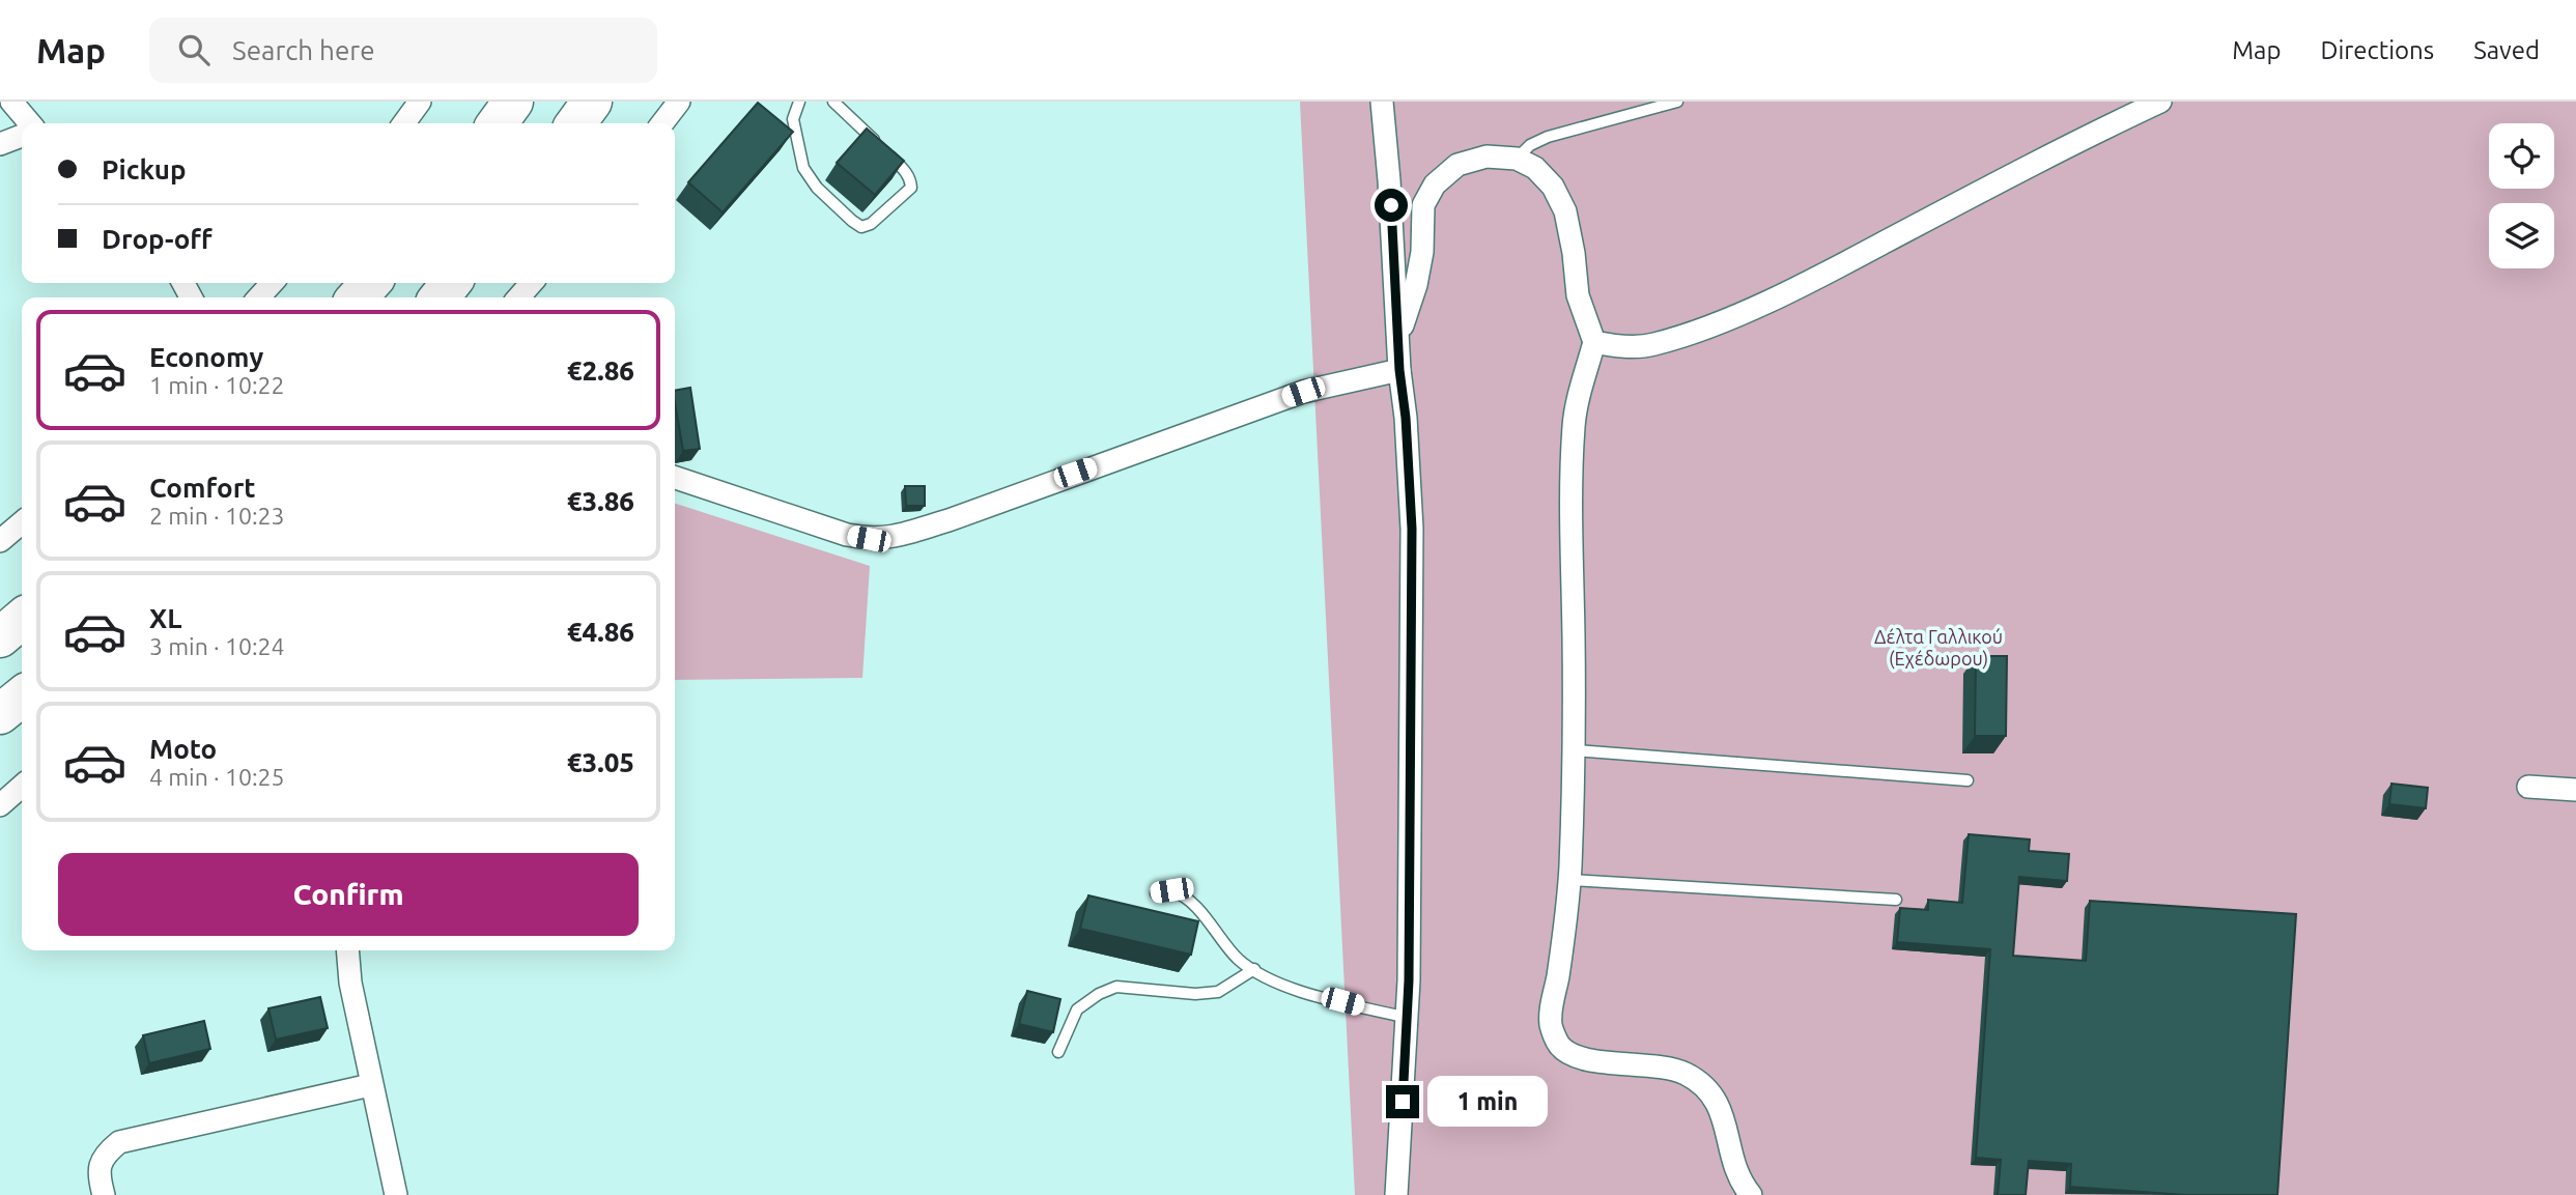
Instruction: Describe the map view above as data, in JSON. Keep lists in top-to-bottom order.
{
  "parks": ["Δέλτα Γαλλικού (Εχέδωρου)"],
  "page": {
    "header": "Map",
    "search": "Search here",
    "nav": ["Map", "Directions", "Saved"],
    "banner": ["Pickup", "Drop-off"],
    "list": [
      {
        "name": "Economy",
        "note": "1 min · 10:22",
        "value": "€2.86"
      },
      {
        "name": "Comfort",
        "note": "2 min · 10:23",
        "value": "€3.86"
      },
      {
        "name": "XL",
        "note": "3 min · 10:24",
        "value": "€4.86"
      },
      {
        "name": "Moto",
        "note": "4 min · 10:25",
        "value": "€3.05"
      }
    ],
    "buttons": "Confirm",
    "bubble": "1 min"
  }
}
